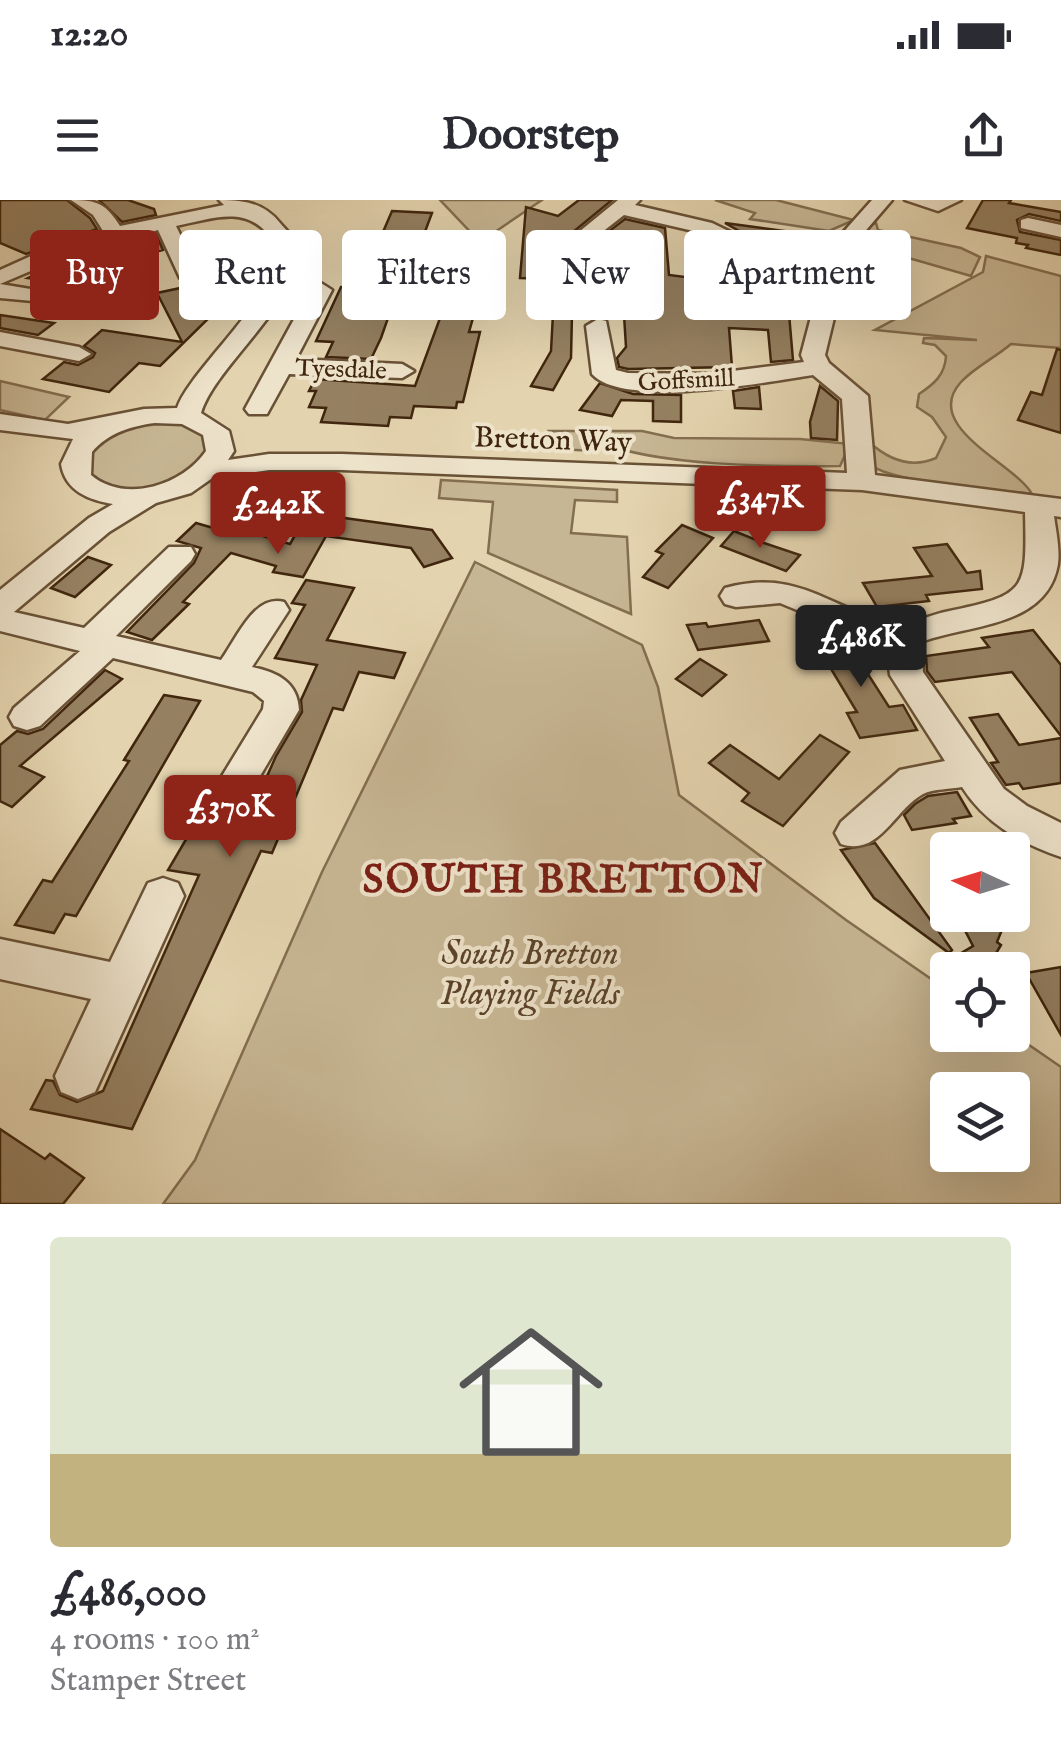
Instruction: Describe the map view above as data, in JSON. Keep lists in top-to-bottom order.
{
  "streets": {
    "street": ["Tyesdale", "Goffsmill", "Bretton Way"]
  },
  "districts": ["SOUTH BRETTON"],
  "parks": ["South Bretton Playing Fields"],
  "north": "left",
  "page": {
    "status": "12:20",
    "header": "Doorstep",
    "chip": [
      "Buy",
      "Rent",
      "Filters",
      "New",
      "Apartment"
    ],
    "price": [
      "£347K",
      "£242K",
      "£486K",
      "£370K"
    ],
    "list": [
      {
        "name": "£486,000",
        "note": "4 rooms · 100 m² · Stamper Street"
      }
    ]
  }
}
